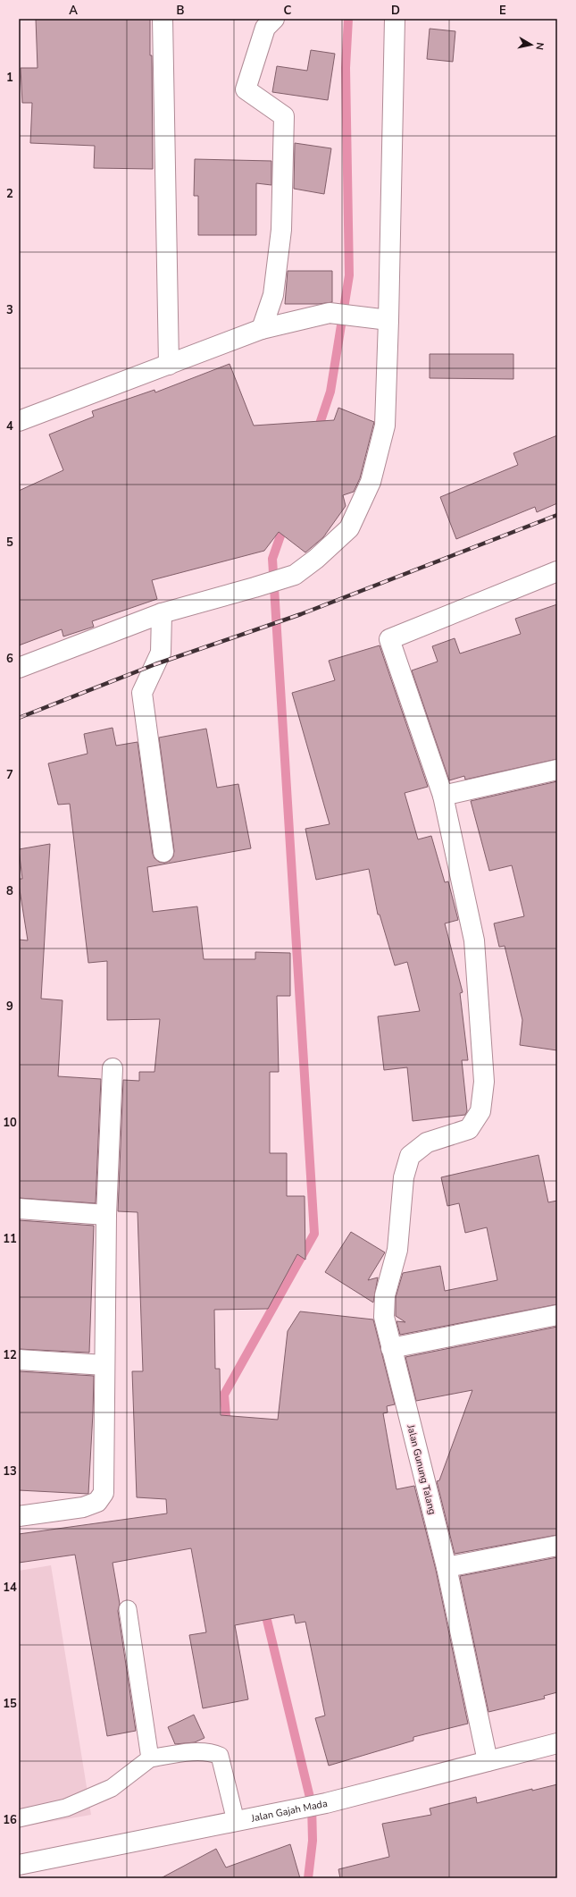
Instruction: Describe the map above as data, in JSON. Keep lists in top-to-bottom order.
{
  "streets": {
    "street": ["Jalan Gunung Talang", "Jalan Gajah Mada"]
  },
  "crossings": [
    ["Jalan Gunung Talang", "Jalan Gajah Mada"]
  ],
  "north": "right",
  "grid": {
    "columns": [
      "A",
      "B",
      "C",
      "D",
      "E"
    ],
    "rows": [
      "1",
      "2",
      "3",
      "4",
      "5",
      "6",
      "7",
      "8",
      "9",
      "10",
      "11",
      "12",
      "13",
      "14",
      "15",
      "16"
    ]
  }
}
